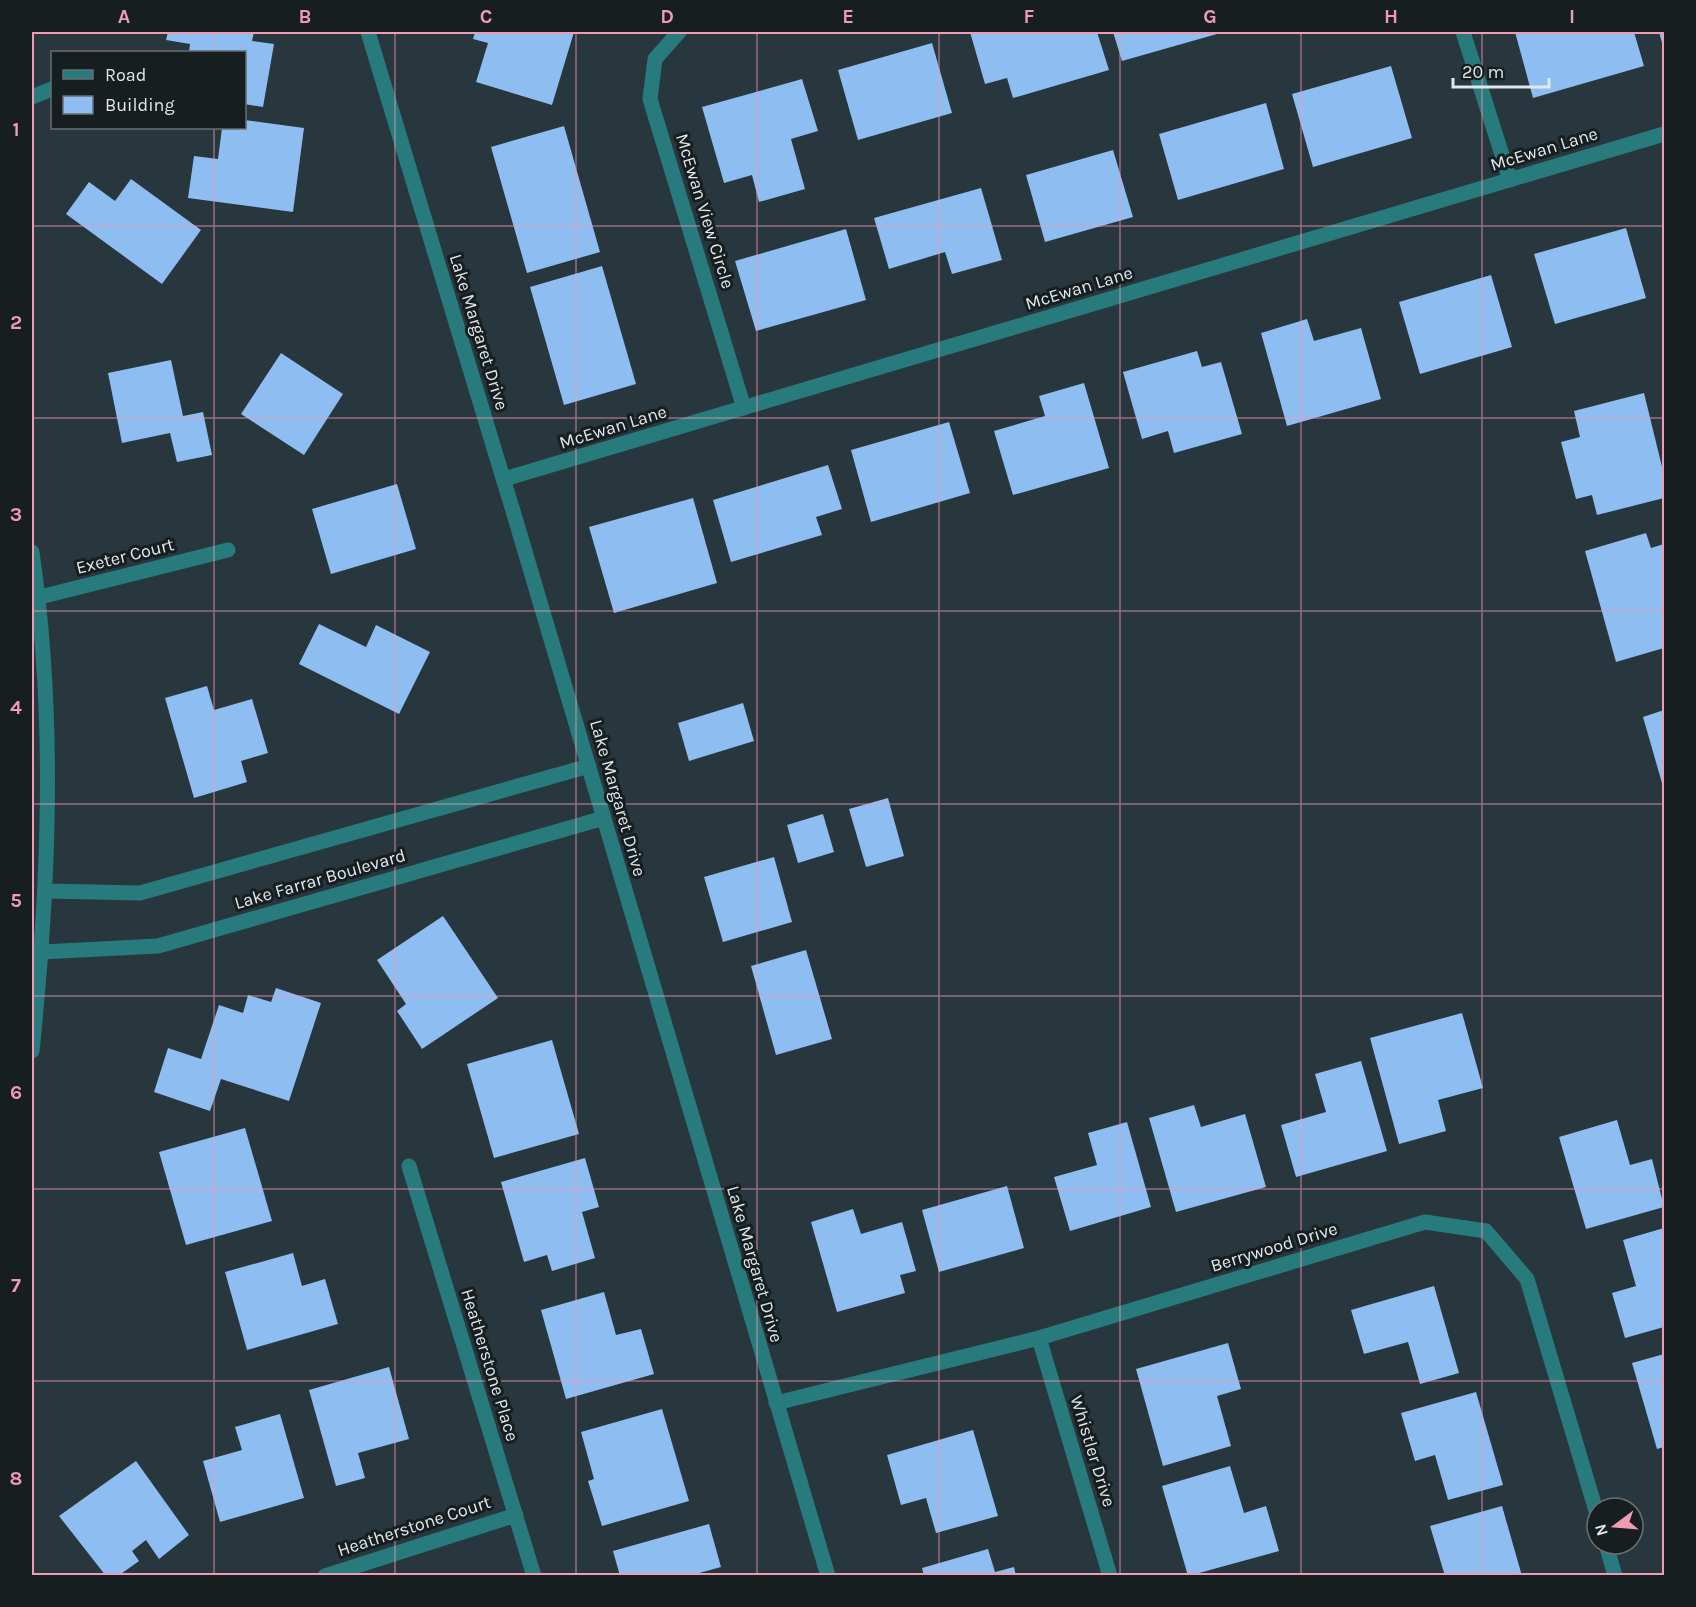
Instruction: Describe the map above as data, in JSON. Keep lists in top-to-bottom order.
{
  "streets": {
    "street": [
      "McEwan Lane",
      "McEwan View Circle",
      "Lake Margaret Drive",
      "Exeter Court",
      "Lake Farrar Boulevard",
      "Berrywood Drive",
      "Heatherstone Place",
      "Whistler Drive",
      "Heatherstone Court"
    ]
  },
  "crossings": [
    ["McEwan Lane", "McEwan View Circle"],
    ["McEwan Lane", "Lake Margaret Drive"],
    ["Lake Margaret Drive", "Lake Farrar Boulevard"],
    ["Lake Margaret Drive", "Berrywood Drive"],
    ["Berrywood Drive", "Whistler Drive"],
    ["Heatherstone Place", "Heatherstone Court"]
  ],
  "legend": ["Road", "Building"],
  "scale_bar": "20 m",
  "north": "left",
  "grid": {
    "columns": [
      "A",
      "B",
      "C",
      "D",
      "E",
      "F",
      "G",
      "H",
      "I"
    ],
    "rows": [
      "1",
      "2",
      "3",
      "4",
      "5",
      "6",
      "7",
      "8"
    ]
  }
}
